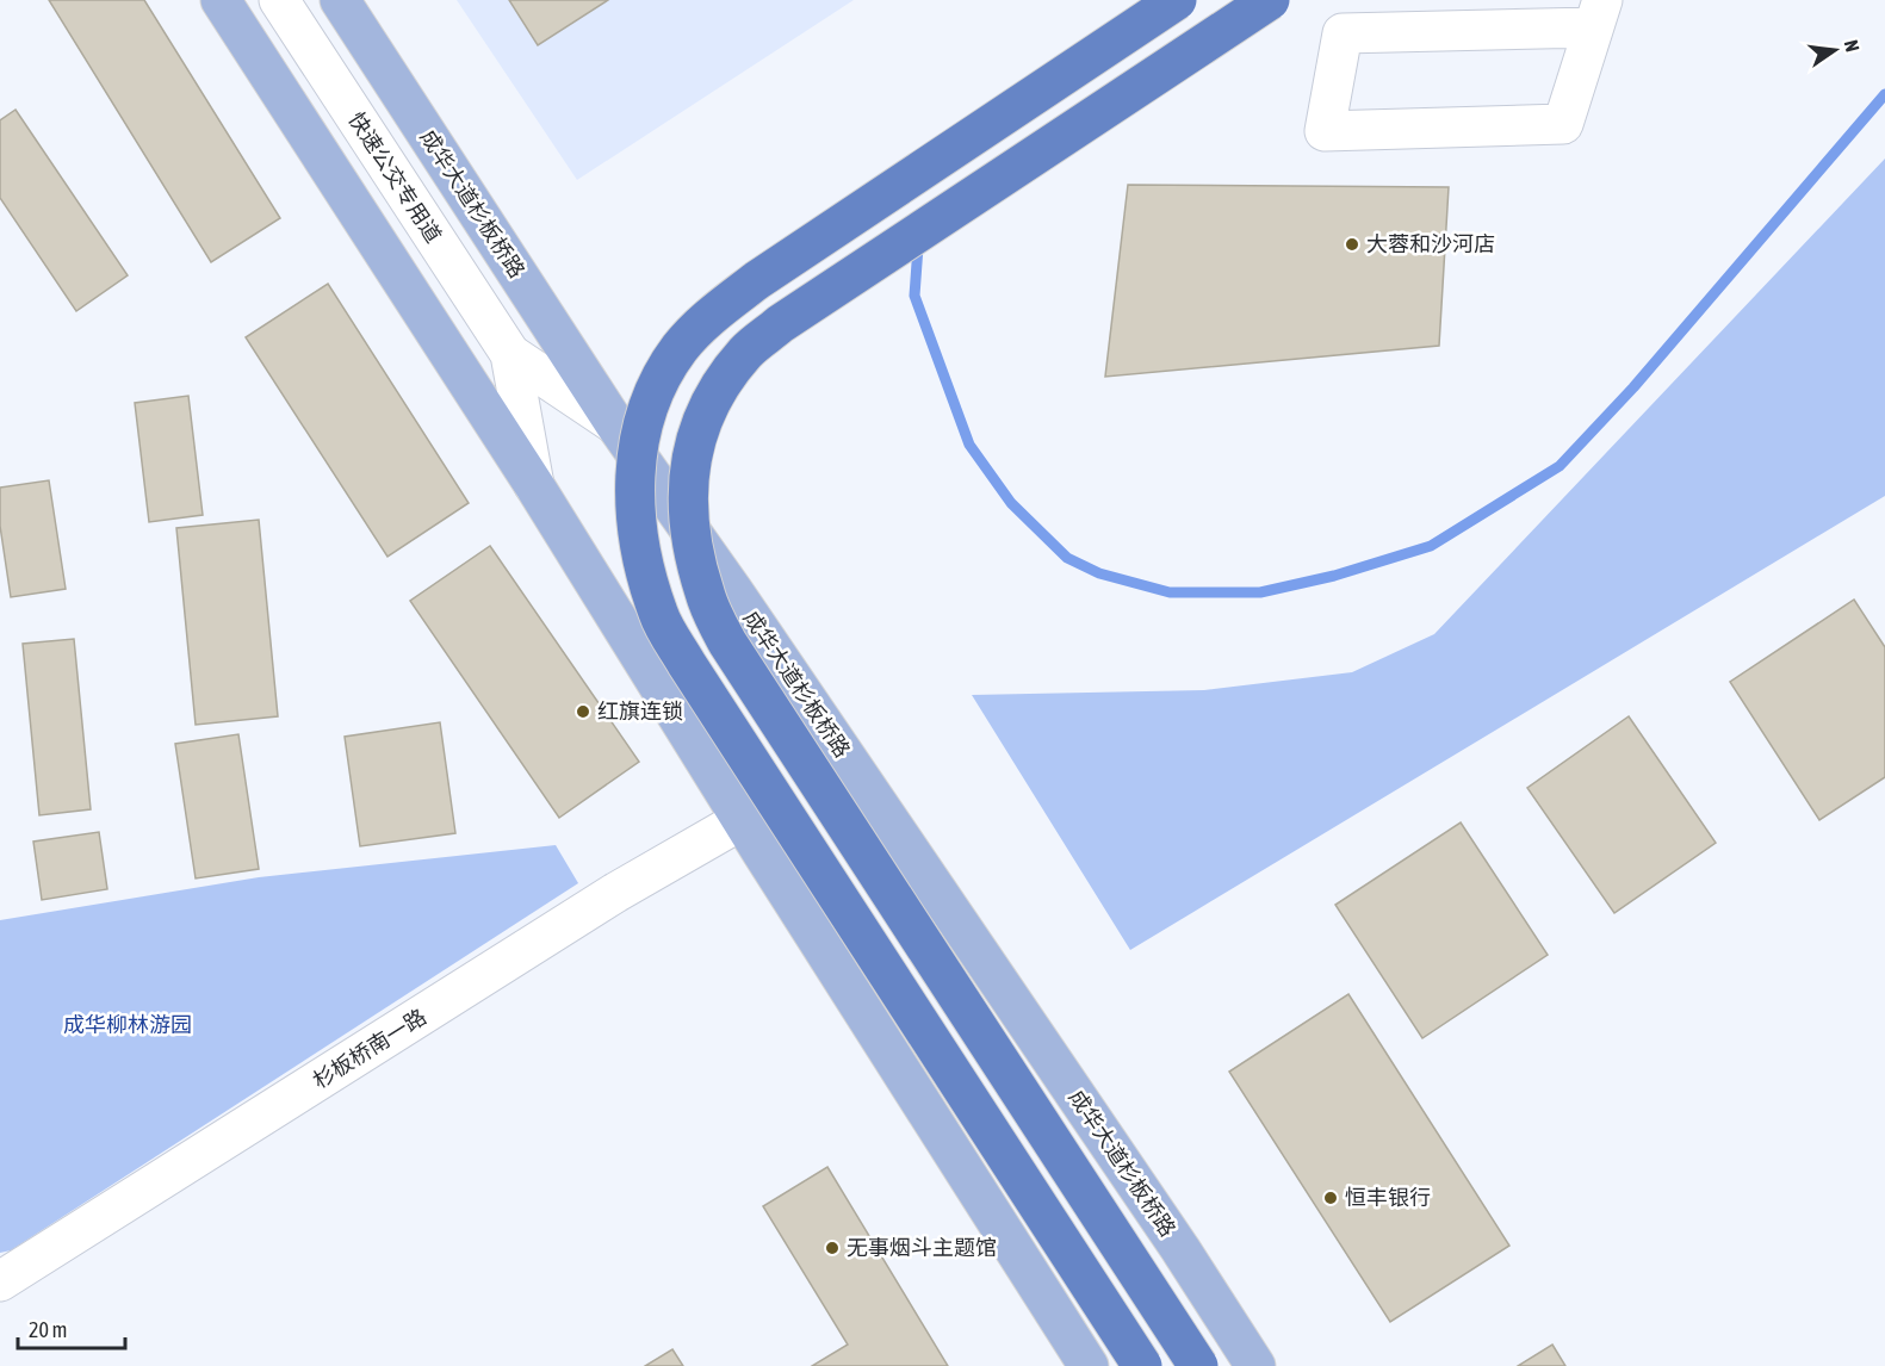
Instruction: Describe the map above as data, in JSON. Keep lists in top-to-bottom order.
{
  "streets": {
    "main road": ["成华大道杉板桥路"],
    "street": ["快速公交专用道", "杉板桥南一路"]
  },
  "parks": ["成华柳林游园"],
  "places": [
    "大蓉和沙河店",
    "红旗连锁",
    "恒丰银行",
    "无事烟斗主题馆"
  ],
  "scale_bar": "20 m",
  "north": "right"
}
